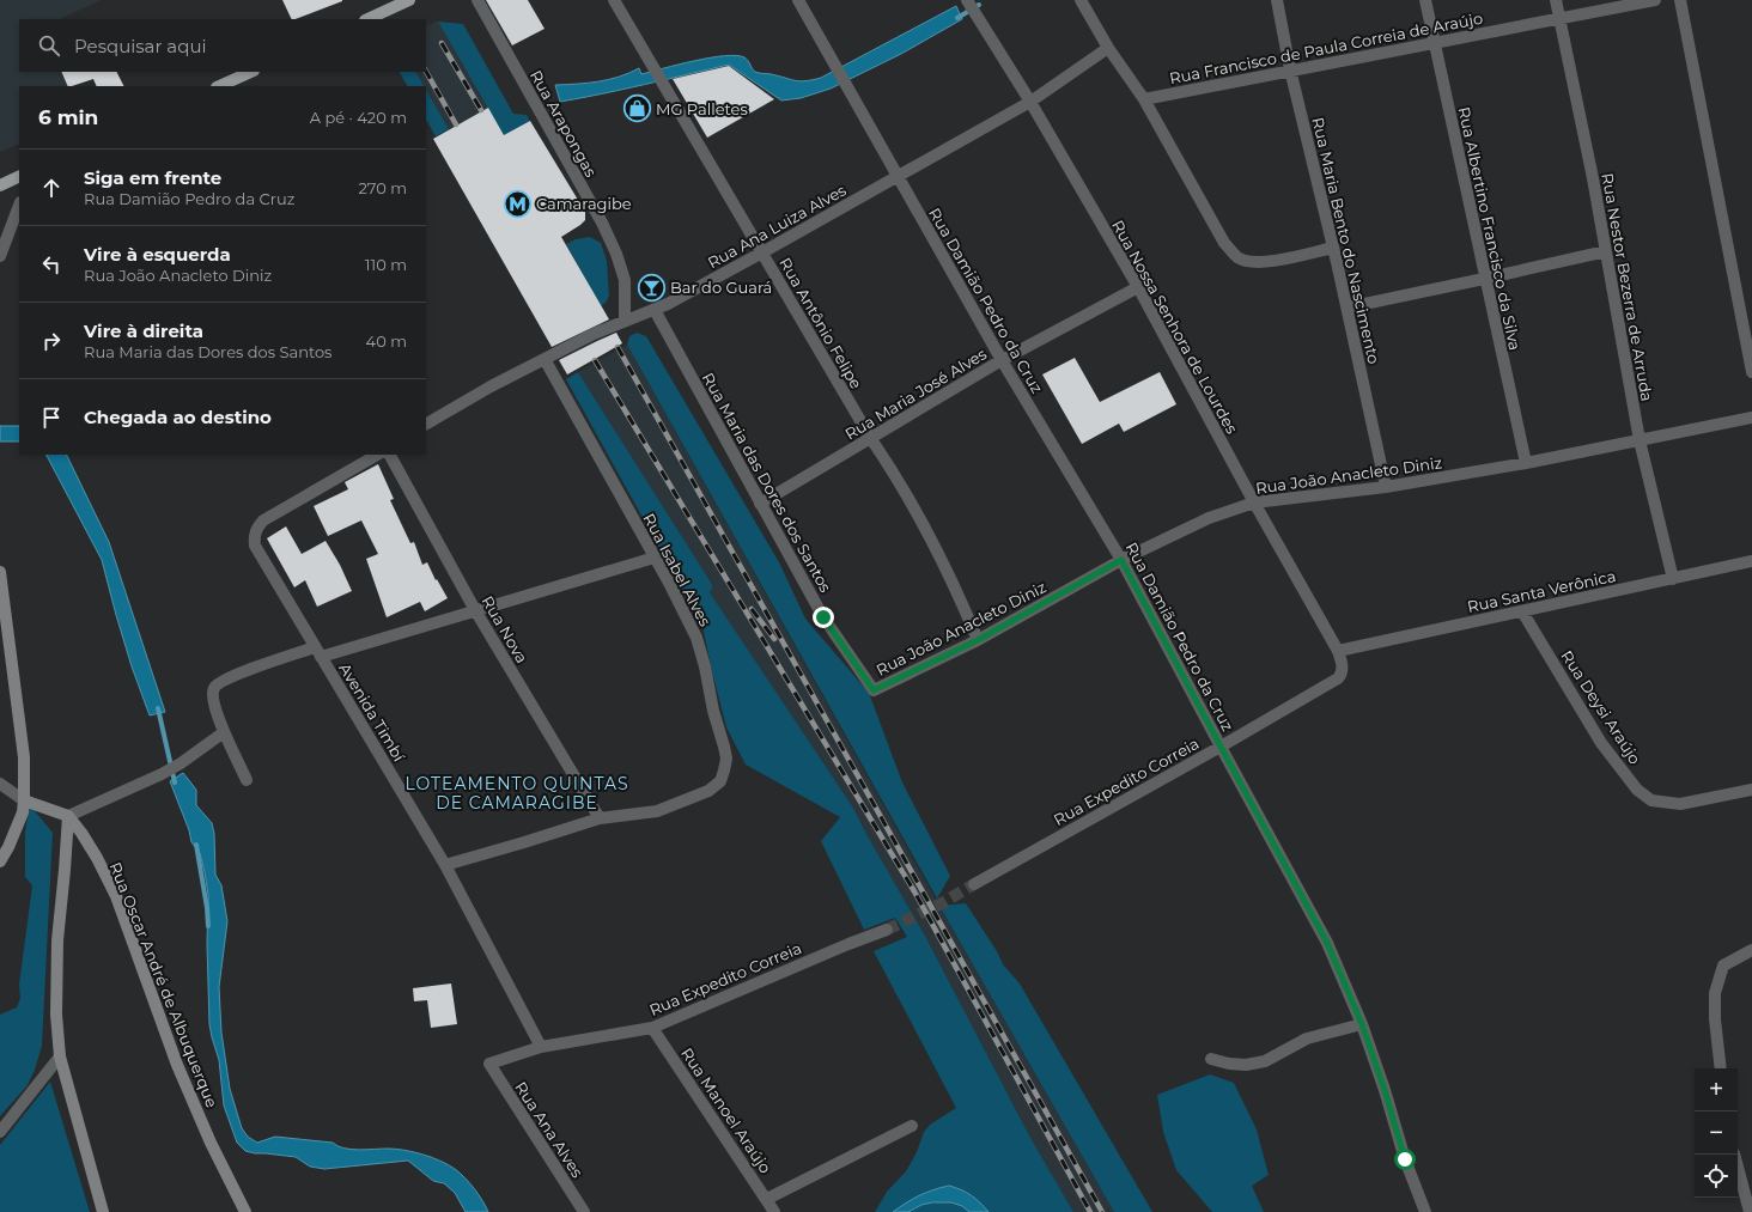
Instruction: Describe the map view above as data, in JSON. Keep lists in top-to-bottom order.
{
  "streets": {
    "street": [
      "Rua Francisco de Paula Correia de Araújo",
      "Rua Arapongas",
      "Rua Ana Luiza Alves",
      "Rua Albertino Francisco da Silva",
      "Rua Maria Bento do Nascimento",
      "Rua Nestor Bezerra de Arruda",
      "Rua Damião Pedro da Cruz",
      "Rua Antônio Felipe",
      "Rua Nossa Senhora de Lourdes",
      "Rua Maria José Alves",
      "Rua João Anacleto Diniz",
      "Rua Maria das Dores dos Santos",
      "Rua Isabel Alves",
      "Rua Santa Verônica",
      "Rua Nova",
      "Rua Deysi Araújo",
      "Avenida Timbí",
      "Rua Expedito Correia",
      "Rua Oscar André de Albuquerque",
      "Rua Manoel Araújo",
      "Rua Ana Alves"
    ]
  },
  "crossings": [
    ["Rua Francisco de Paula Correia de Araújo", "Rua Albertino Francisco da Silva"],
    ["Rua Francisco de Paula Correia de Araújo", "Rua Maria Bento do Nascimento"],
    ["Rua Francisco de Paula Correia de Araújo", "Rua Nestor Bezerra de Arruda"],
    ["Rua Arapongas", "Rua Ana Luiza Alves"],
    ["Rua Ana Luiza Alves", "Rua Damião Pedro da Cruz"],
    ["Rua Ana Luiza Alves", "Rua Antônio Felipe"],
    ["Rua Ana Luiza Alves", "Rua Nossa Senhora de Lourdes"],
    ["Rua Ana Luiza Alves", "Rua Maria das Dores dos Santos"],
    ["Rua Ana Luiza Alves", "Rua Isabel Alves"],
    ["Rua Albertino Francisco da Silva", "Rua João Anacleto Diniz"],
    ["Rua Maria Bento do Nascimento", "Rua João Anacleto Diniz"],
    ["Rua Nestor Bezerra de Arruda", "Rua João Anacleto Diniz"],
    ["Rua Nestor Bezerra de Arruda", "Rua Santa Verônica"],
    ["Rua Damião Pedro da Cruz", "Rua Maria José Alves"],
    ["Rua Damião Pedro da Cruz", "Rua João Anacleto Diniz"],
    ["Rua Damião Pedro da Cruz", "Rua Expedito Correia"],
    ["Rua Antônio Felipe", "Rua Maria José Alves"],
    ["Rua Antônio Felipe", "Rua João Anacleto Diniz"],
    ["Rua Nossa Senhora de Lourdes", "Rua Maria José Alves"],
    ["Rua Nossa Senhora de Lourdes", "Rua João Anacleto Diniz"],
    ["Rua Nossa Senhora de Lourdes", "Rua Santa Verônica"],
    ["Rua Nossa Senhora de Lourdes", "Rua Expedito Correia"],
    ["Rua Maria José Alves", "Rua Maria das Dores dos Santos"],
    ["Rua João Anacleto Diniz", "Rua Maria das Dores dos Santos"],
    ["Rua Isabel Alves", "Rua Nova"],
    ["Rua Isabel Alves", "Avenida Timbí"],
    ["Rua Santa Verônica", "Rua Deysi Araújo"],
    ["Avenida Timbí", "Rua Expedito Correia"],
    ["Rua Expedito Correia", "Rua Manoel Araújo"],
    ["Rua Expedito Correia", "Rua Ana Alves"]
  ],
  "districts": ["LOTEAMENTO QUINTAS DE CAMARAGIBE"],
  "places": {
    "shop": ["MG Palletes"],
    "metro station": ["Camaragibe"],
    "bar": ["Bar do Guará"]
  },
  "page": {
    "search": "Pesquisar aqui",
    "heading": ["6 min", "A pé · 420 m"],
    "list": [
      ["Siga em frente", "Rua Damião Pedro da Cruz", "270 m"],
      ["Vire à esquerda", "Rua João Anacleto Diniz", "110 m"],
      ["Vire à direita", "Rua Maria das Dores dos Santos", "40 m"],
      "Chegada ao destino"
    ],
    "map_buttons": ["+", "−"]
  }
}
